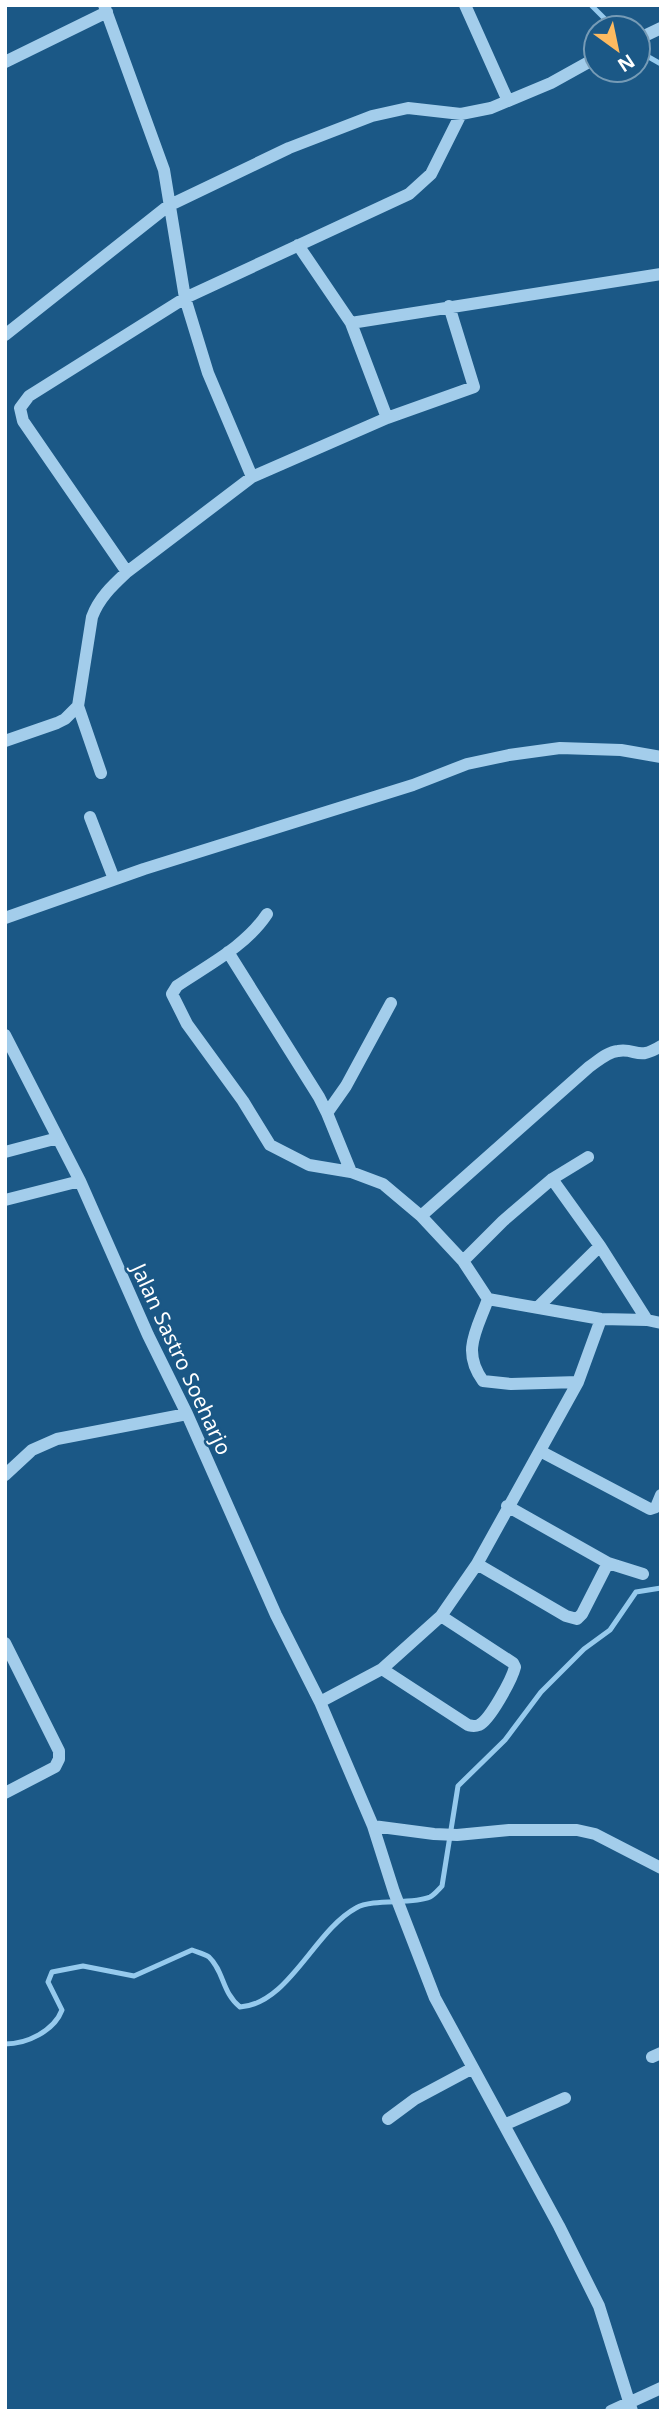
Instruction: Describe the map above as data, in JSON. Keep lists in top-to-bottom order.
{
  "streets": {
    "street": ["Jalan Sastro Soeharjo"]
  },
  "north": "bottom right"
}
